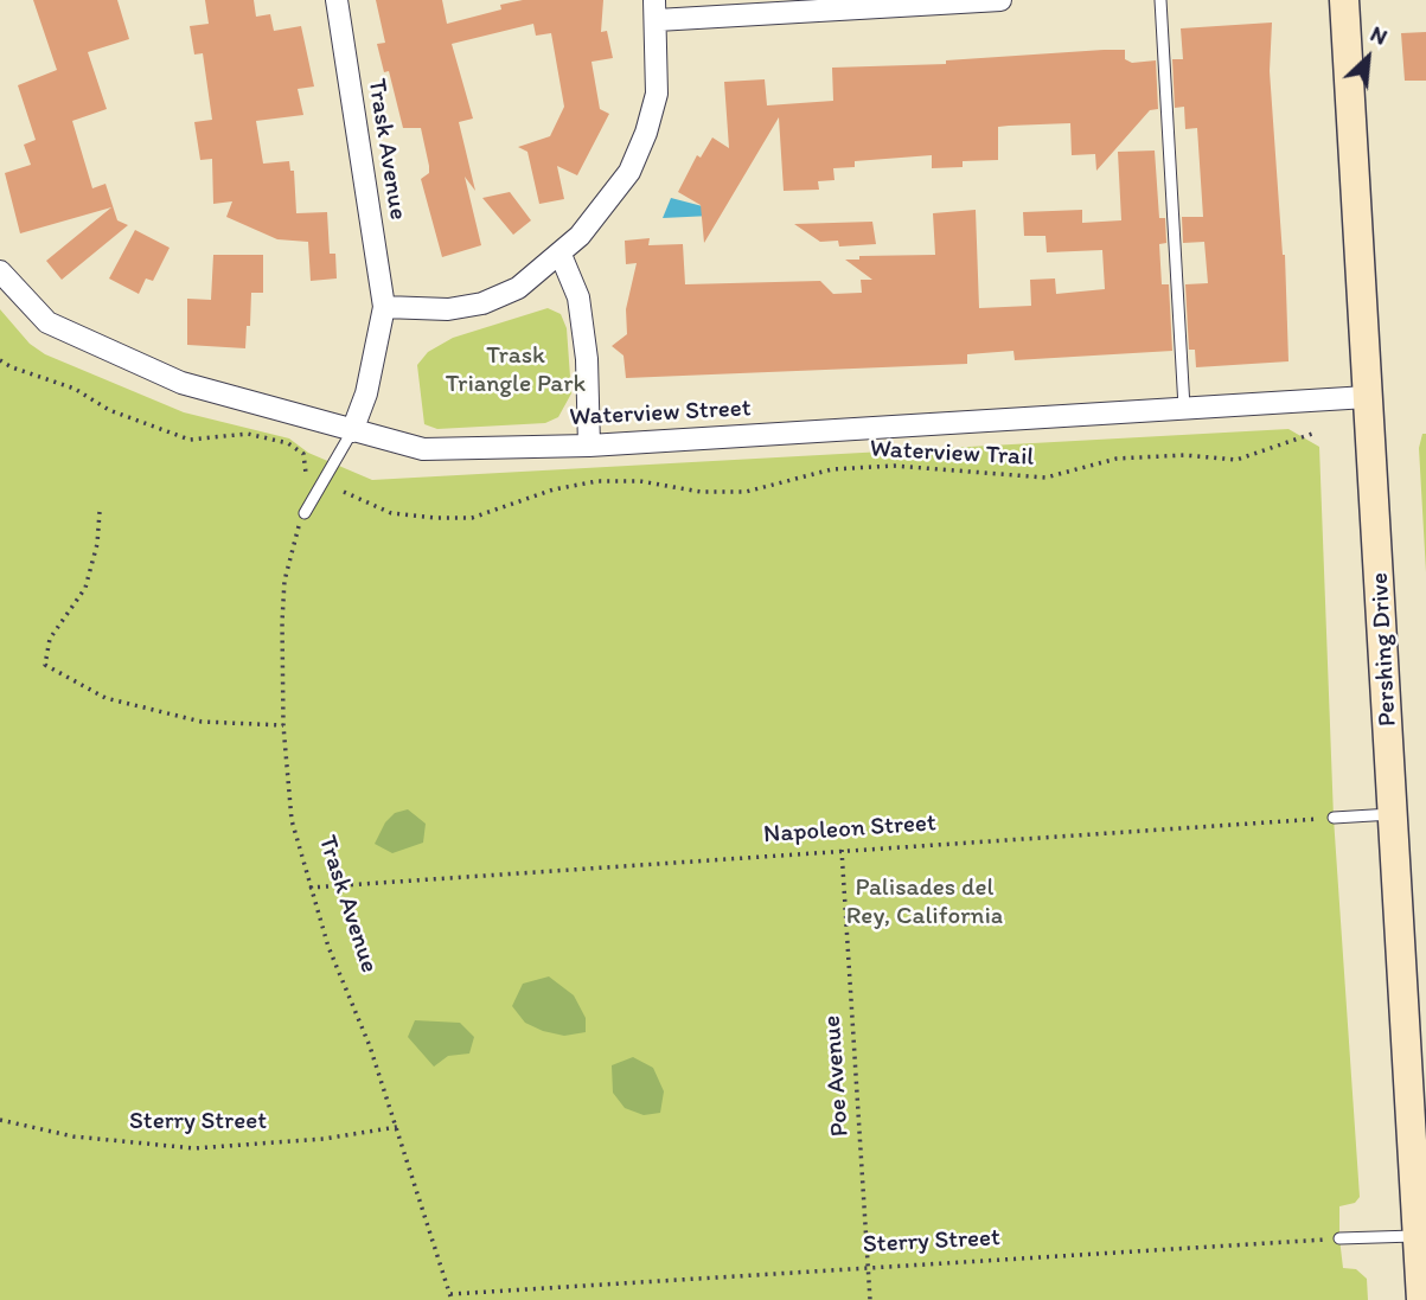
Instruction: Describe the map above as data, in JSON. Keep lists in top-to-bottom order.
{
  "streets": {
    "main road": ["Pershing Drive"],
    "street": ["Trask Avenue", "Waterview Street"],
    "path": [
      "Waterview Trail",
      "Napoleon Street",
      "Poe Avenue",
      "Sterry Street"
    ]
  },
  "crossings": [
    ["Trask Avenue", "Napoleon Street"],
    ["Trask Avenue", "Sterry Street"],
    ["Waterview Street", "Pershing Drive"],
    ["Napoleon Street", "Poe Avenue"],
    ["Poe Avenue", "Sterry Street"]
  ],
  "parks": ["Trask Triangle Park", "Palisades del Rey, California"],
  "north": "top right"
}
